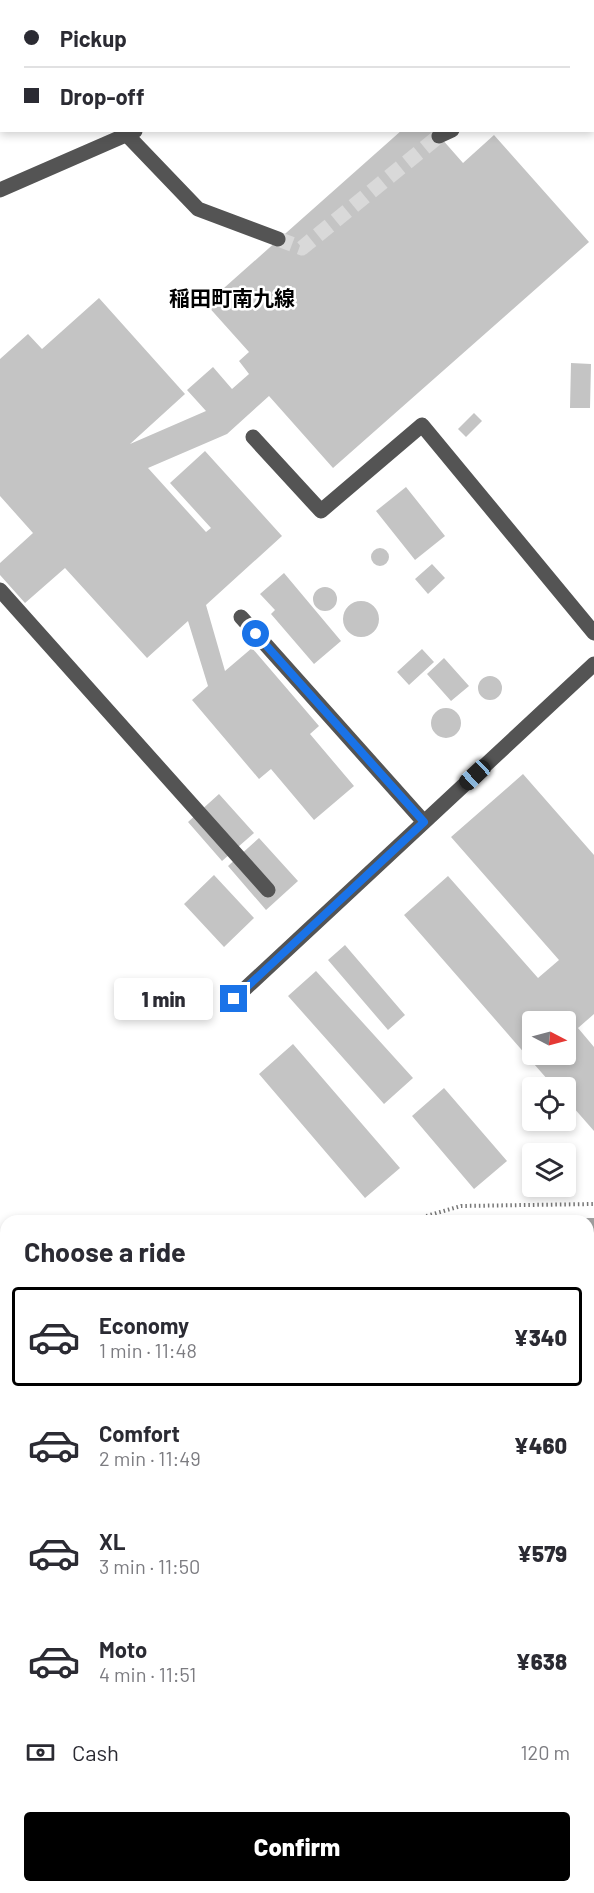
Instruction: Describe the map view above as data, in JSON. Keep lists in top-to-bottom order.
{
  "districts": ["稲田町南九線"],
  "north": "right",
  "page": {
    "banner": ["Pickup", "Drop-off"],
    "bubble": "1 min",
    "heading": "Choose a ride",
    "list": [
      {
        "name": "Economy",
        "note": "1 min · 11:48",
        "value": "¥340"
      },
      {
        "name": "Comfort",
        "note": "2 min · 11:49",
        "value": "¥460"
      },
      {
        "name": "XL",
        "note": "3 min · 11:50",
        "value": "¥579"
      },
      {
        "name": "Moto",
        "note": "4 min · 11:51",
        "value": "¥638"
      }
    ],
    "pay": ["Cash", "120 m"],
    "buttons": "Confirm"
  }
}
